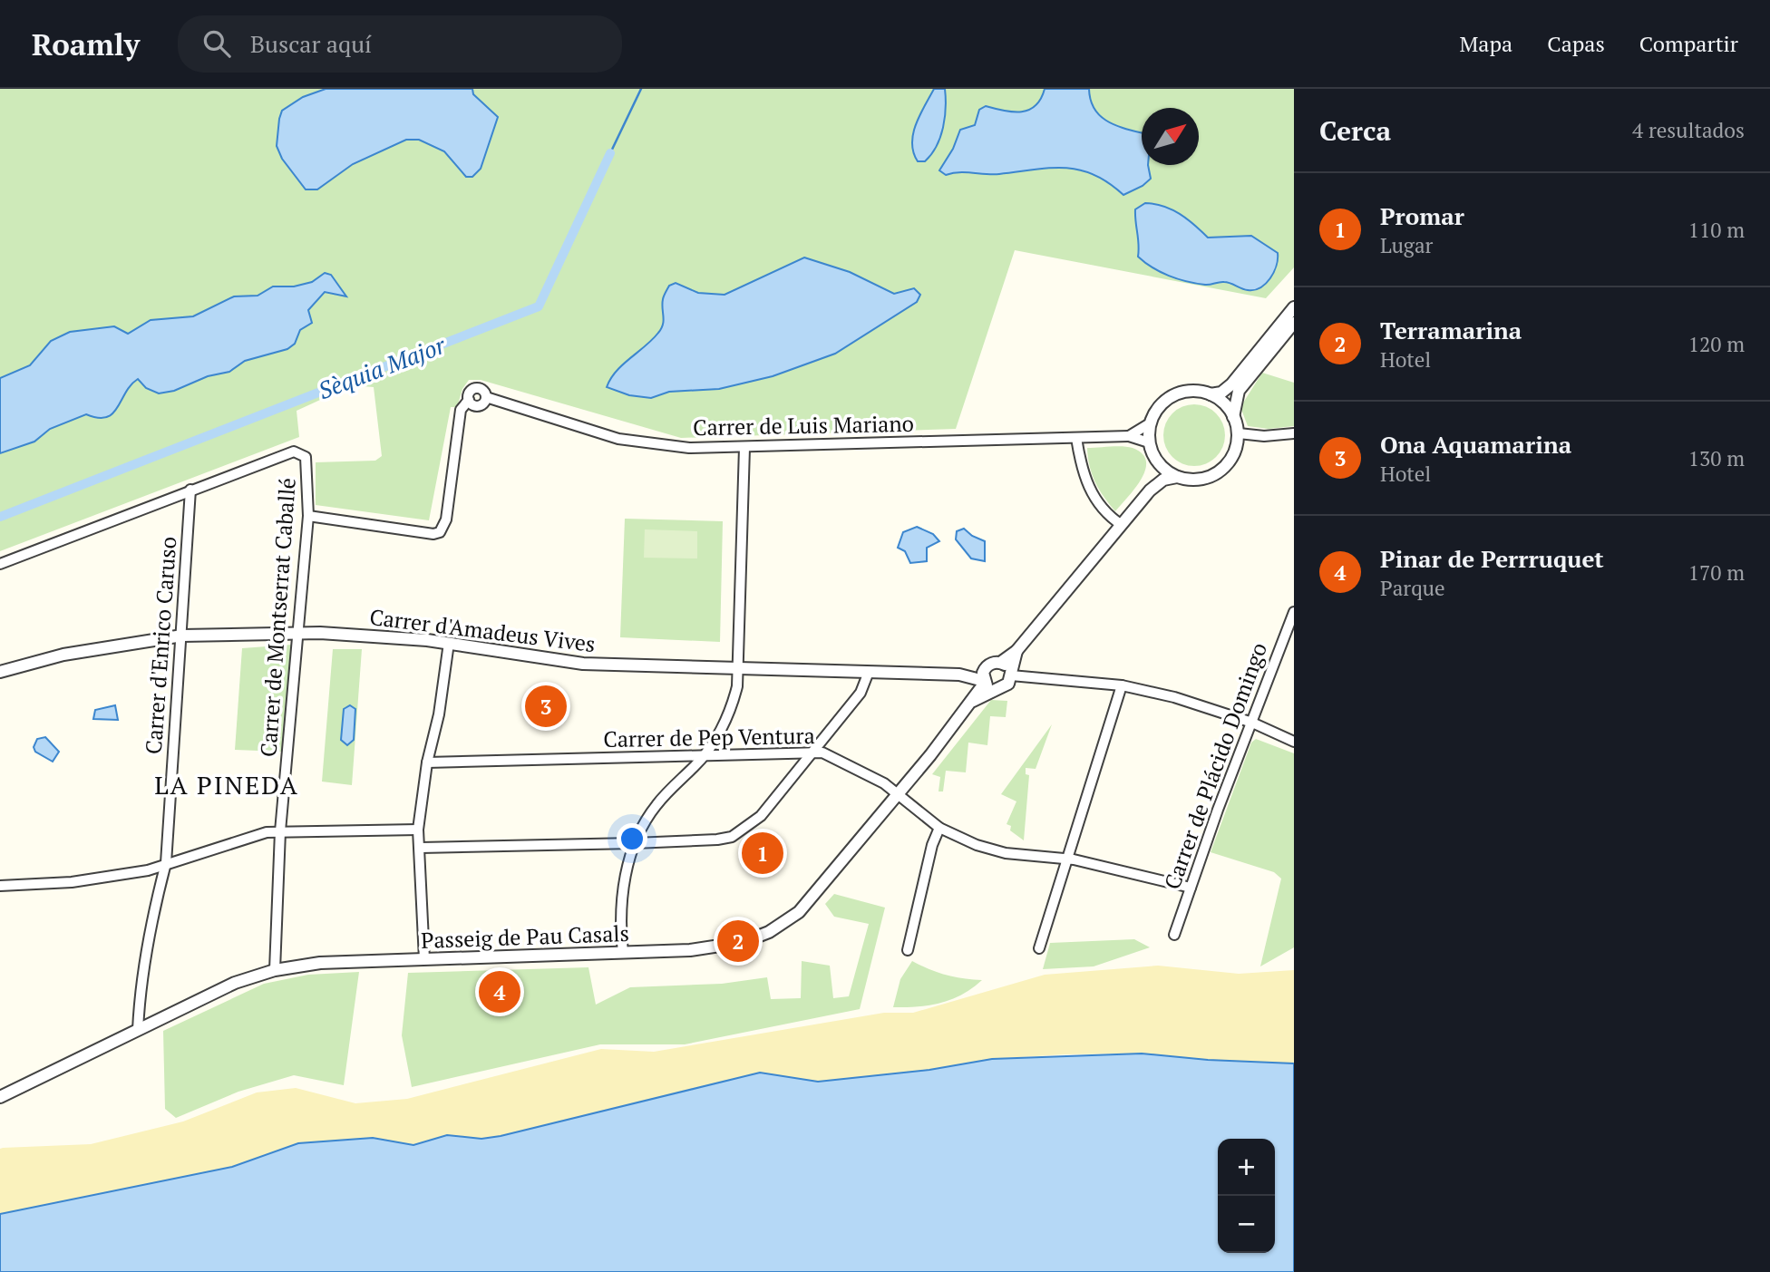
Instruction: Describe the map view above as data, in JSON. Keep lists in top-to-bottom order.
{
  "streets": {
    "street": [
      "Carrer de Luis Mariano",
      "Carrer de Montserrat Caballé",
      "Carrer d'Amadeus Vives",
      "Carrer d'Enrico Caruso",
      "Carrer de Pep Ventura",
      "Carrer de Plácido Domingo",
      "Passeig de Pau Casals"
    ]
  },
  "crossings": [
    ["Carrer de Luis Mariano", "Carrer de Montserrat Caballé"],
    ["Carrer de Montserrat Caballé", "Carrer d'Amadeus Vives"],
    ["Carrer de Montserrat Caballé", "Carrer d'Enrico Caruso"],
    ["Carrer de Montserrat Caballé", "Passeig de Pau Casals"],
    ["Carrer d'Amadeus Vives", "Carrer d'Enrico Caruso"],
    ["Carrer d'Amadeus Vives", "Passeig de Pau Casals"],
    ["Carrer d'Enrico Caruso", "Passeig de Pau Casals"],
    ["Carrer de Pep Ventura", "Carrer de Plácido Domingo"],
    ["Carrer de Pep Ventura", "Passeig de Pau Casals"]
  ],
  "districts": ["LA PINEDA"],
  "water": ["Sèquia Major"],
  "north": "top right",
  "page": {
    "header": "Roamly",
    "search": "Buscar aquí",
    "nav": ["Mapa", "Capas", "Compartir"],
    "heading": ["Cerca", "4 resultados"],
    "list": [
      {
        "mark": "1",
        "name": "Promar",
        "note": "Lugar",
        "value": "110 m"
      },
      {
        "mark": "2",
        "name": "Terramarina",
        "note": "Hotel",
        "value": "120 m"
      },
      {
        "mark": "3",
        "name": "Ona Aquamarina",
        "note": "Hotel",
        "value": "130 m"
      },
      {
        "mark": "4",
        "name": "Pinar de Perrruquet",
        "note": "Parque",
        "value": "170 m"
      }
    ],
    "pins": [
      "3",
      "1",
      "2",
      "4"
    ],
    "map_buttons": ["+", "−"]
  }
}
